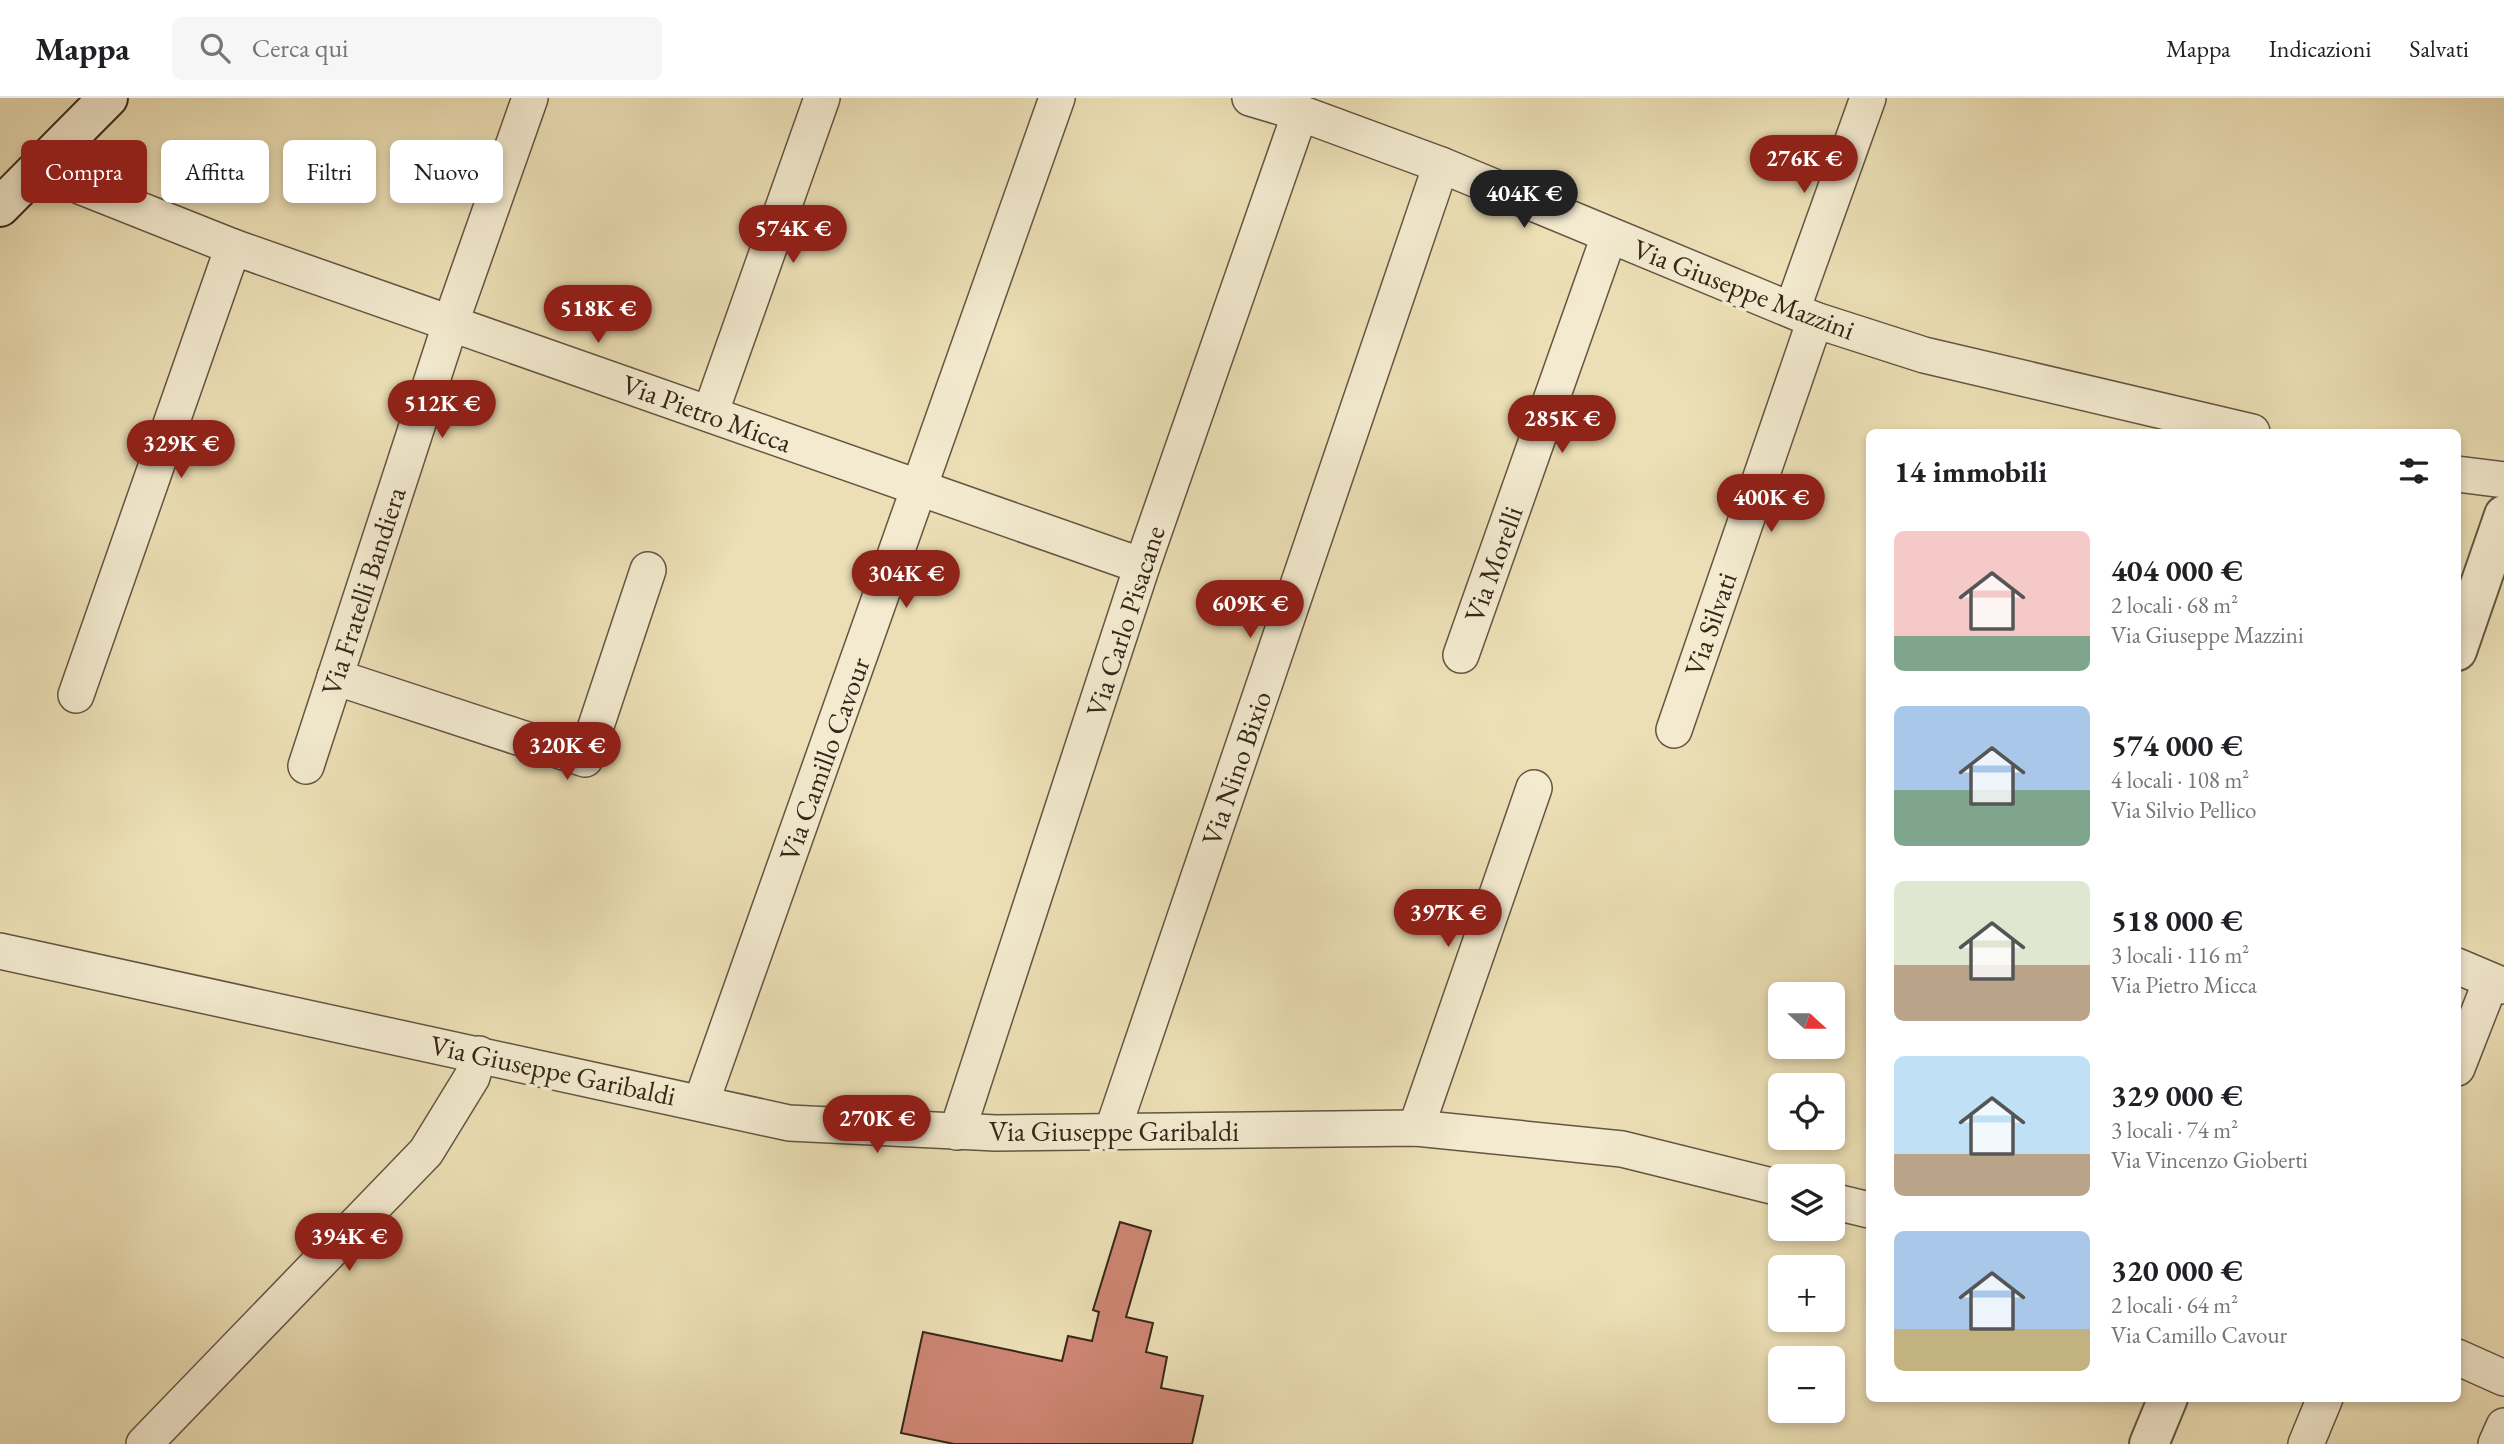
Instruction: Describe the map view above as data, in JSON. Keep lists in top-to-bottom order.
{
  "streets": {
    "street": [
      "Via Giuseppe Mazzini",
      "Via Pietro Micca",
      "Via Morelli",
      "Via Fratelli Bandiera",
      "Via Carlo Pisacane",
      "Via Silvati",
      "Via Camillo Cavour",
      "Via Nino Bixio",
      "Via Giuseppe Garibaldi"
    ]
  },
  "crossings": [
    ["Via Giuseppe Mazzini", "Via Morelli"],
    ["Via Giuseppe Mazzini", "Via Carlo Pisacane"],
    ["Via Giuseppe Mazzini", "Via Silvati"],
    ["Via Giuseppe Mazzini", "Via Nino Bixio"],
    ["Via Pietro Micca", "Via Fratelli Bandiera"],
    ["Via Pietro Micca", "Via Carlo Pisacane"],
    ["Via Pietro Micca", "Via Camillo Cavour"],
    ["Via Carlo Pisacane", "Via Giuseppe Garibaldi"],
    ["Via Camillo Cavour", "Via Giuseppe Garibaldi"],
    ["Via Nino Bixio", "Via Giuseppe Garibaldi"]
  ],
  "north": "right",
  "page": {
    "header": "Mappa",
    "search": "Cerca qui",
    "nav": ["Mappa", "Indicazioni", "Salvati"],
    "price": [
      "276K €",
      "404K €",
      "574K €",
      "518K €",
      "512K €",
      "285K €",
      "329K €",
      "400K €",
      "304K €",
      "609K €",
      "320K €",
      "397K €",
      "270K €",
      "394K €"
    ],
    "chip": [
      "Compra",
      "Affitta",
      "Filtri",
      "Nuovo"
    ],
    "heading": "14 immobili",
    "list": [
      {
        "name": "404 000 €",
        "note": "2 locali · 68 m² · Via Giuseppe Mazzini"
      },
      {
        "name": "574 000 €",
        "note": "4 locali · 108 m² · Via Silvio Pellico"
      },
      {
        "name": "518 000 €",
        "note": "3 locali · 116 m² · Via Pietro Micca"
      },
      {
        "name": "329 000 €",
        "note": "3 locali · 74 m² · Via Vincenzo Gioberti"
      },
      {
        "name": "320 000 €",
        "note": "2 locali · 64 m² · Via Camillo Cavour"
      }
    ],
    "map_buttons": ["+", "−"]
  }
}
